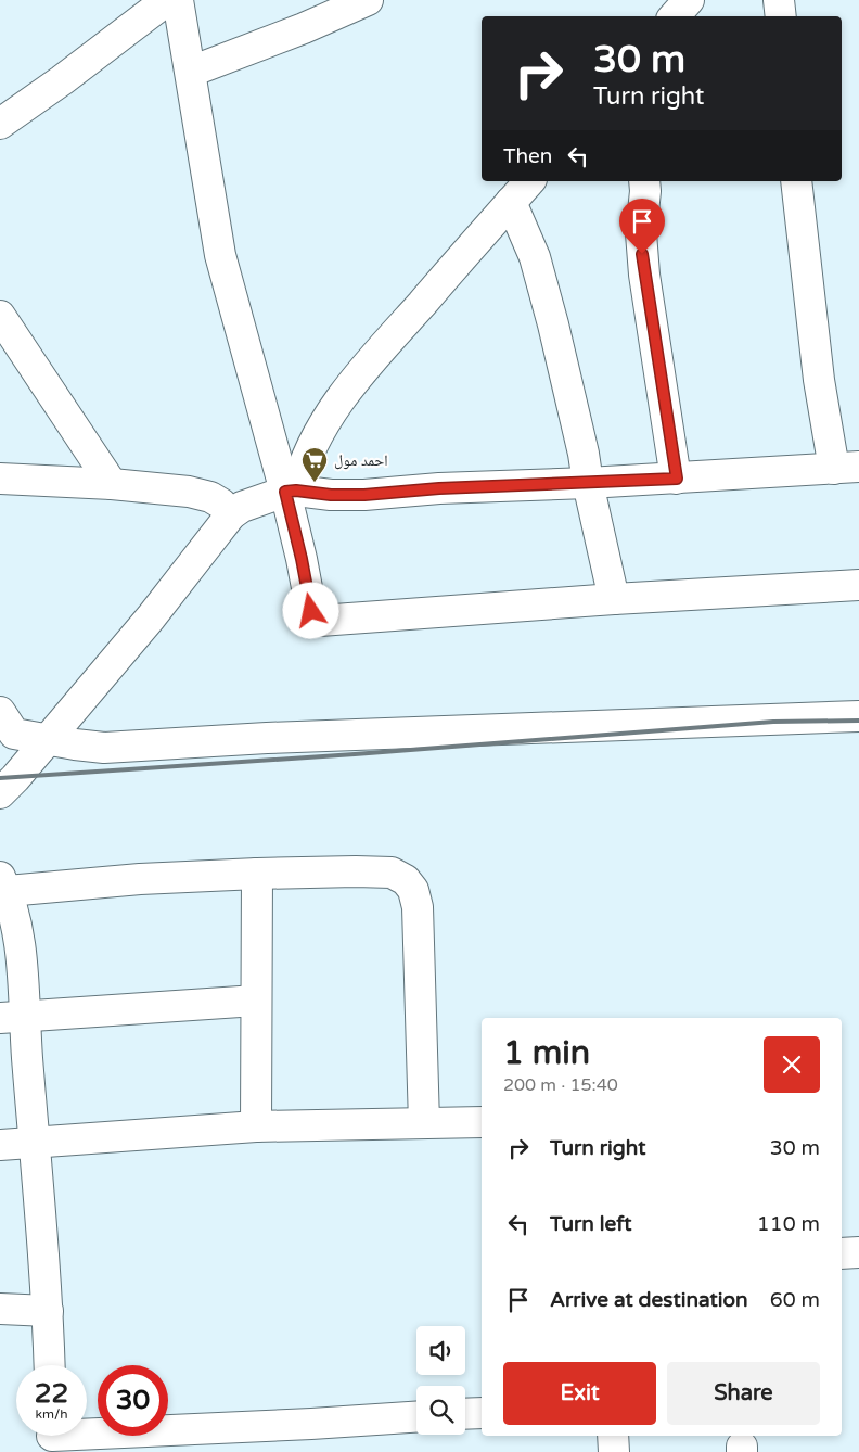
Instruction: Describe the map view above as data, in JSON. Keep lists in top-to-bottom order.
{
  "places": {
    "supermarket": ["احمد مول"]
  },
  "page": {
    "turn": ["30 m", "Turn right"],
    "then": "Then",
    "heading": ["1 min", "200 m · 15:40"],
    "list": [
      {
        "name": "Turn right",
        "value": "30 m"
      },
      {
        "name": "Turn left",
        "value": "110 m"
      },
      {
        "name": "Arrive at destination",
        "value": "60 m"
      }
    ],
    "buttons": ["Exit", "Share"],
    "speed": "22 km/h",
    "limit": "30"
  }
}
